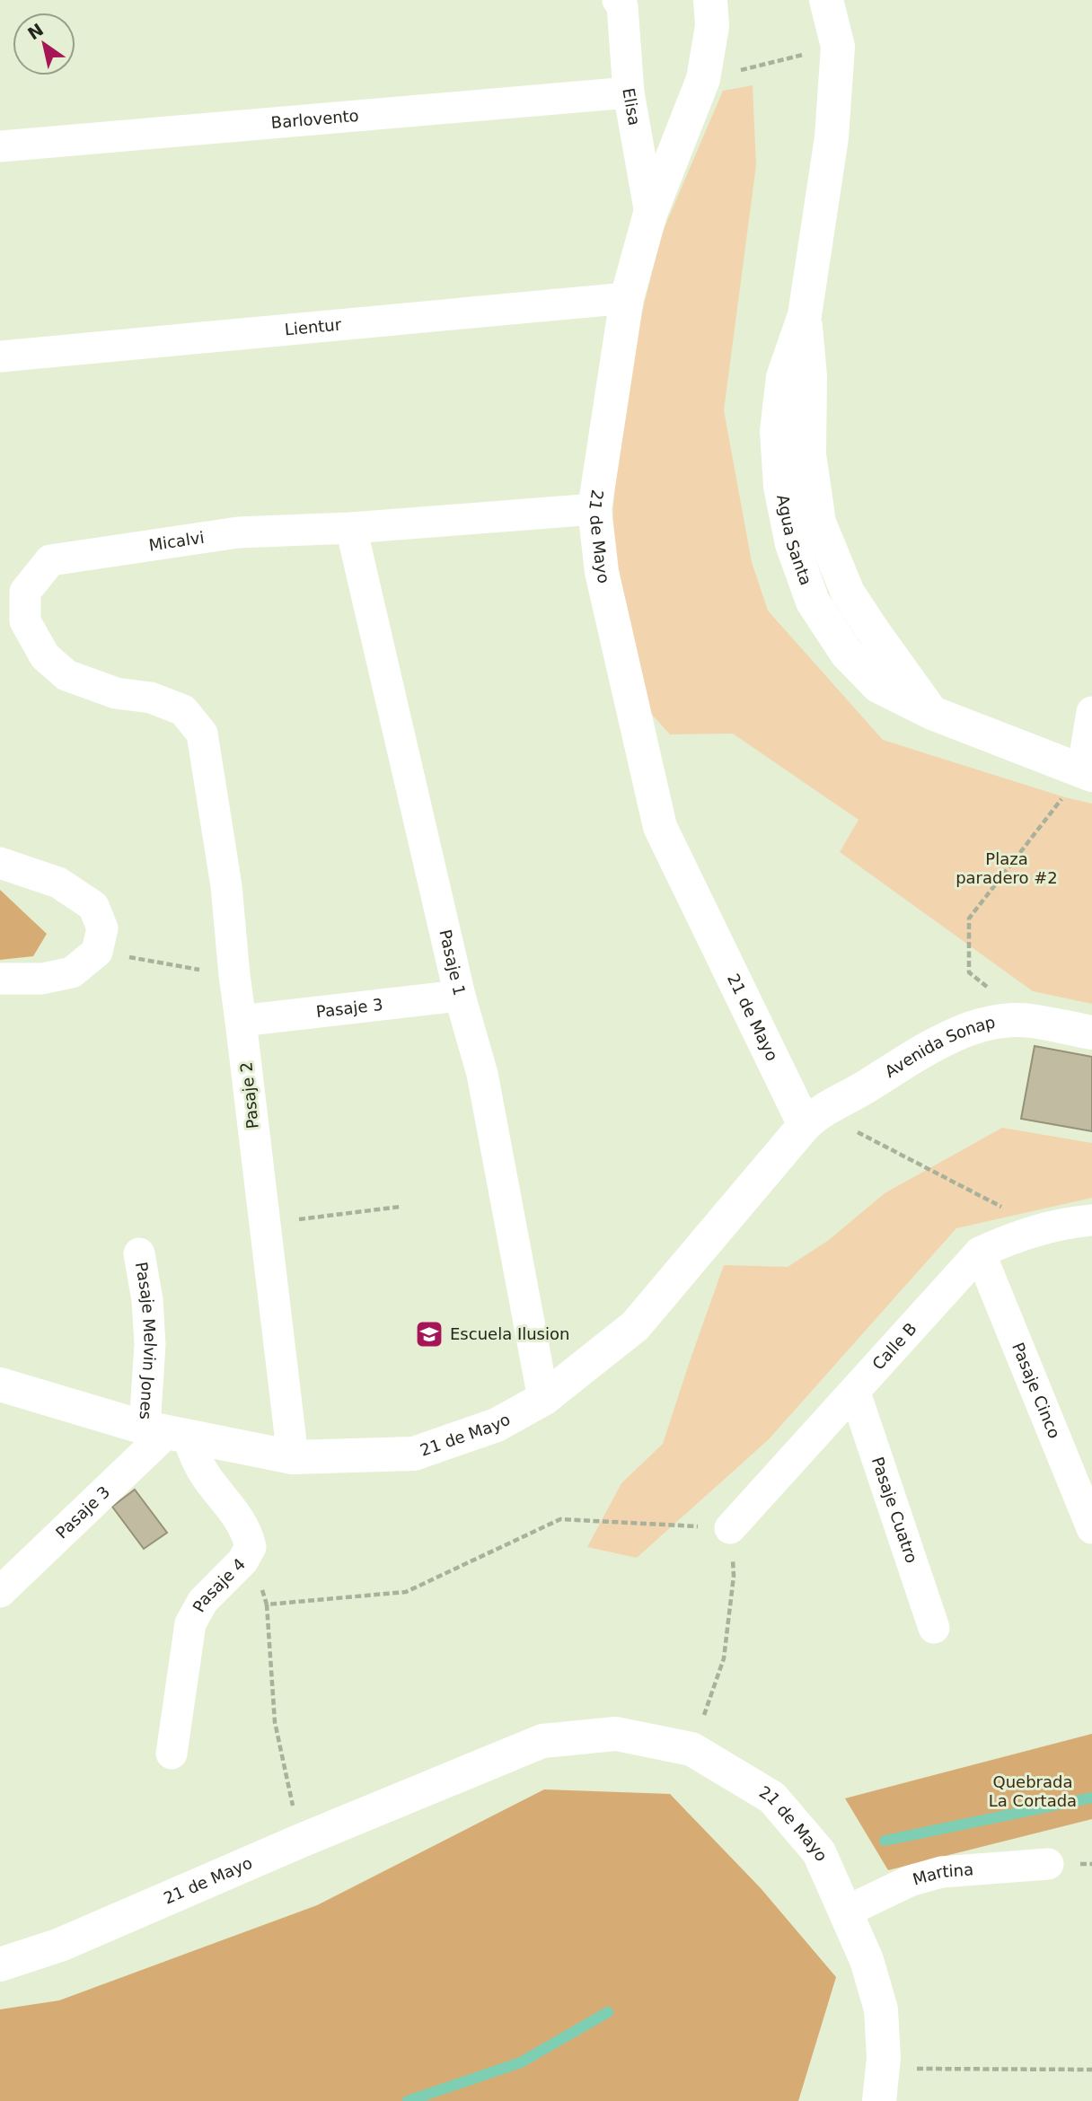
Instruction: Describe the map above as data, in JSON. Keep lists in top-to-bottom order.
{
  "streets": {
    "street": [
      "Elisa",
      "Barlovento",
      "Lientur",
      "21 de Mayo",
      "Agua Santa",
      "Micalvi",
      "Pasaje 1",
      "Pasaje 3",
      "Avenida Sonap",
      "Pasaje 2",
      "Pasaje Melvin Jones",
      "Calle B",
      "Pasaje Cinco",
      "Pasaje Cuatro",
      "Pasaje 4",
      "Martina"
    ]
  },
  "crossings": [
    ["Elisa", "Barlovento"],
    ["Elisa", "21 de Mayo"],
    ["Lientur", "21 de Mayo"],
    ["21 de Mayo", "Micalvi"],
    ["21 de Mayo", "Pasaje 1"],
    ["21 de Mayo", "Pasaje 3"],
    ["21 de Mayo", "Avenida Sonap"],
    ["21 de Mayo", "Pasaje 2"],
    ["21 de Mayo", "Pasaje Melvin Jones"],
    ["21 de Mayo", "Pasaje 4"],
    ["21 de Mayo", "Martina"],
    ["Micalvi", "Pasaje 1"],
    ["Micalvi", "Pasaje 2"],
    ["Pasaje 1", "Pasaje 3"],
    ["Pasaje 3", "Pasaje 2"],
    ["Pasaje 3", "Pasaje Melvin Jones"],
    ["Pasaje 3", "Pasaje 4"],
    ["Pasaje Melvin Jones", "Pasaje 4"],
    ["Calle B", "Pasaje Cinco"],
    ["Calle B", "Pasaje Cuatro"]
  ],
  "parks": ["Plaza paradero #2", "Quebrada La Cortada"],
  "places": {
    "school or university": ["Escuela Ilusion"]
  },
  "north": "top left"
}
